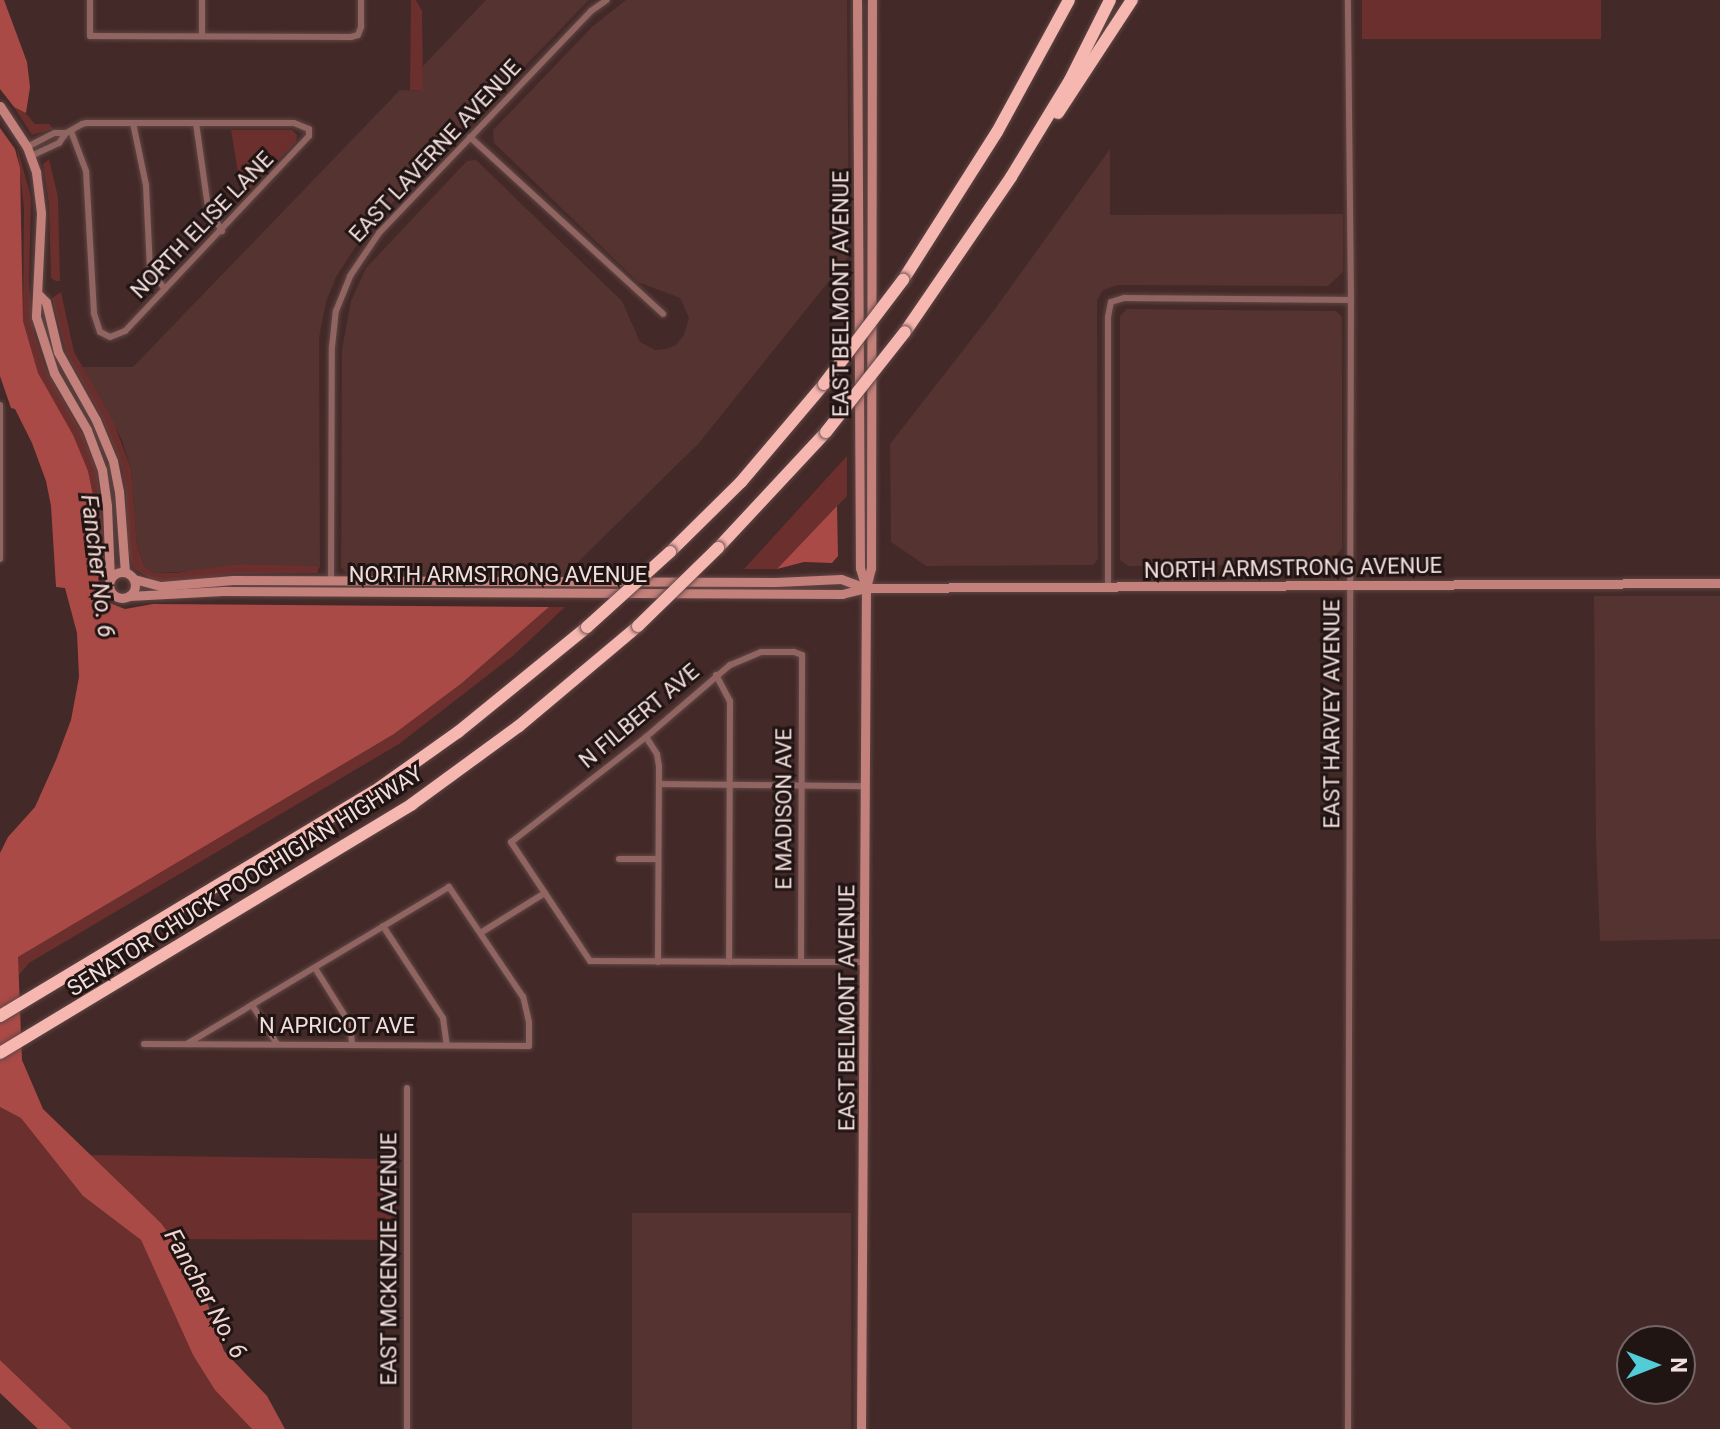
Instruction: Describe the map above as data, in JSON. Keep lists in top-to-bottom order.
{
  "streets": {
    "highway": ["SENATOR CHUCK POOCHIGIAN HIGHWAY"],
    "street": [
      "EAST LAVERNE AVENUE",
      "NORTH ELISE LANE",
      "EAST BELMONT AVENUE",
      "NORTH ARMSTRONG AVENUE",
      "EAST HARVEY AVENUE",
      "N FILBERT AVE",
      "E MADISON AVE",
      "N APRICOT AVE",
      "EAST MCKENZIE AVENUE"
    ]
  },
  "crossings": [
    ["EAST LAVERNE AVENUE", "NORTH ARMSTRONG AVENUE"],
    ["EAST BELMONT AVENUE", "NORTH ARMSTRONG AVENUE"],
    ["NORTH ARMSTRONG AVENUE", "EAST HARVEY AVENUE"],
    ["N FILBERT AVE", "E MADISON AVE"]
  ],
  "water": ["Fancher No. 6"],
  "north": "right"
}
